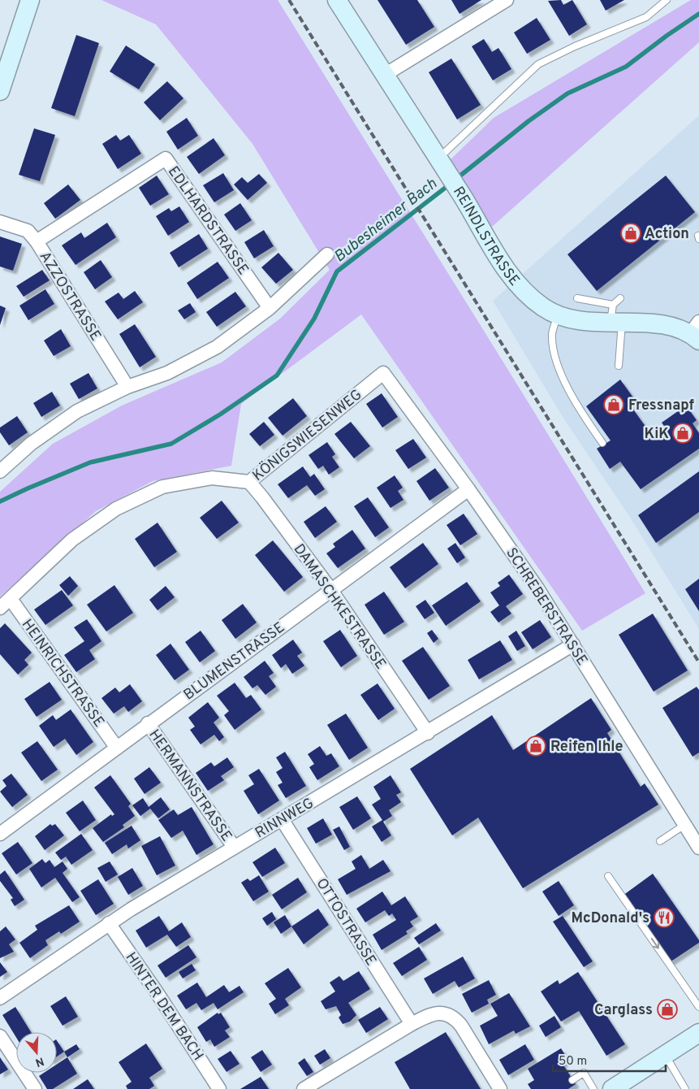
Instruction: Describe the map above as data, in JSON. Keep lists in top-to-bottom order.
{
  "streets": {
    "street": [
      "EDLHARDSTRASSE",
      "REINDLSTRASSE",
      "AZZOSTRASSE",
      "KÖNIGSWIESENWEG",
      "DAMASCHKESTRASSE",
      "SCHREBERSTRASSE",
      "BLUMENSTRASSE",
      "HEINRICHSTRASSE",
      "HERMANNSTRASSE",
      "RINNWEG",
      "OTTOSTRASSE",
      "HINTER DEM BACH"
    ]
  },
  "crossings": [
    ["EDLHARDSTRASSE", "AZZOSTRASSE"],
    ["KÖNIGSWIESENWEG", "DAMASCHKESTRASSE"],
    ["KÖNIGSWIESENWEG", "SCHREBERSTRASSE"],
    ["KÖNIGSWIESENWEG", "HEINRICHSTRASSE"],
    ["DAMASCHKESTRASSE", "BLUMENSTRASSE"],
    ["DAMASCHKESTRASSE", "RINNWEG"],
    ["SCHREBERSTRASSE", "BLUMENSTRASSE"],
    ["SCHREBERSTRASSE", "RINNWEG"],
    ["BLUMENSTRASSE", "HEINRICHSTRASSE"],
    ["BLUMENSTRASSE", "HERMANNSTRASSE"],
    ["HERMANNSTRASSE", "RINNWEG"],
    ["RINNWEG", "OTTOSTRASSE"],
    ["RINNWEG", "HINTER DEM BACH"]
  ],
  "water": ["Bubesheimer Bach"],
  "places": {
    "shop": [
      "Action",
      "Fressnapf",
      "KiK",
      "Reifen Ihle",
      "Carglass"
    ],
    "restaurant": ["McDonald's"]
  },
  "scale_bar": "50 m",
  "north": "bottom"
}
